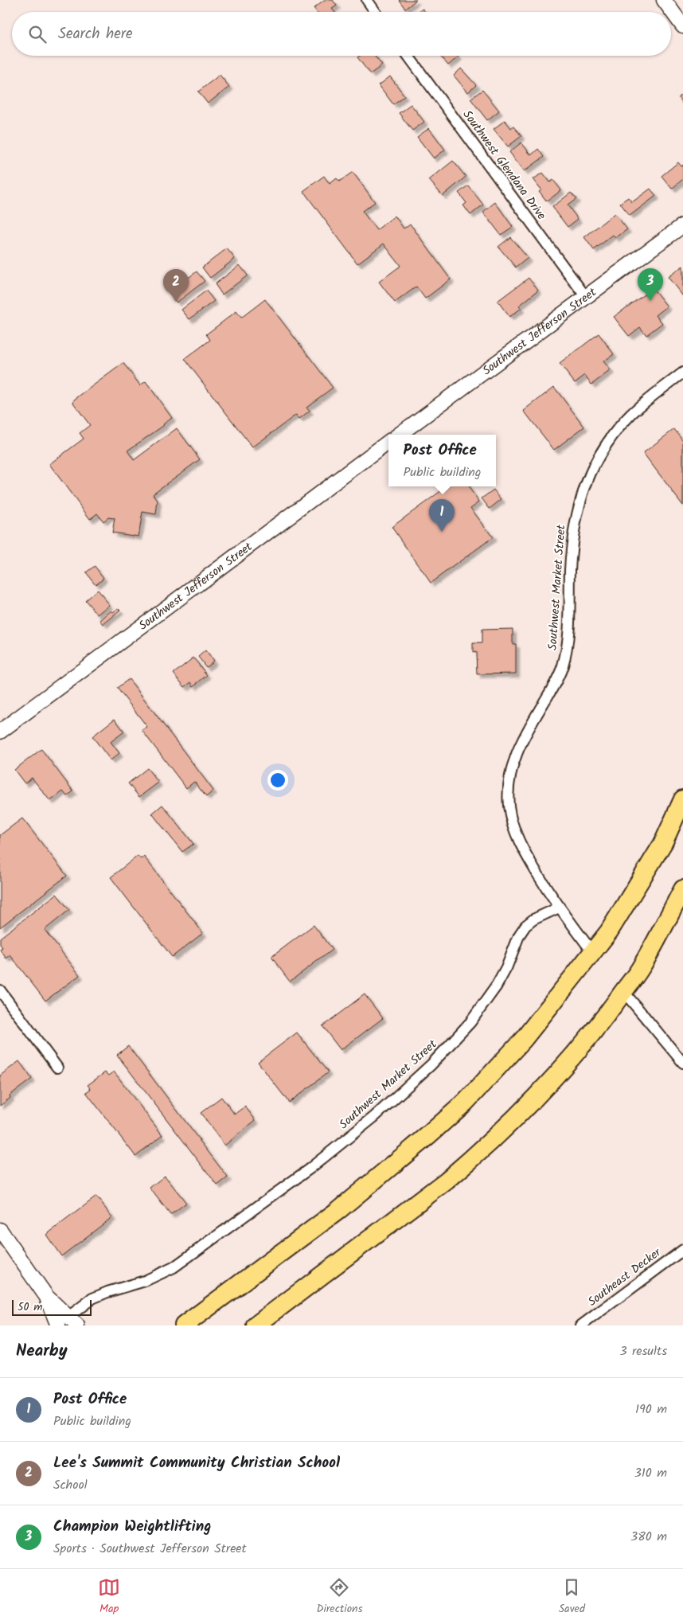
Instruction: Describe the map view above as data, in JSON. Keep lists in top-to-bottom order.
{
  "streets": {
    "street": [
      "Southwest Glendana Drive",
      "Southwest Jefferson Street",
      "Southwest Market Street",
      "Southeast Decker"
    ]
  },
  "crossings": [
    ["Southwest Glendana Drive", "Southwest Jefferson Street"]
  ],
  "scale_bar": "50 m",
  "page": {
    "search": "Search here",
    "pins": ["3", "2", "1"],
    "popup": ["Post Office", "Public building"],
    "scale": "50 m",
    "heading": ["Nearby", "3 results"],
    "list": [
      {
        "mark": "1",
        "name": "Post Office",
        "note": "Public building",
        "value": "190 m"
      },
      {
        "mark": "2",
        "name": "Lee's Summit Community Christian School",
        "note": "School",
        "value": "310 m"
      },
      {
        "mark": "3",
        "name": "Champion Weightlifting",
        "note": "Sports · Southwest Jefferson Street",
        "value": "380 m"
      }
    ],
    "nav": ["Map", "Directions", "Saved"]
  }
}
